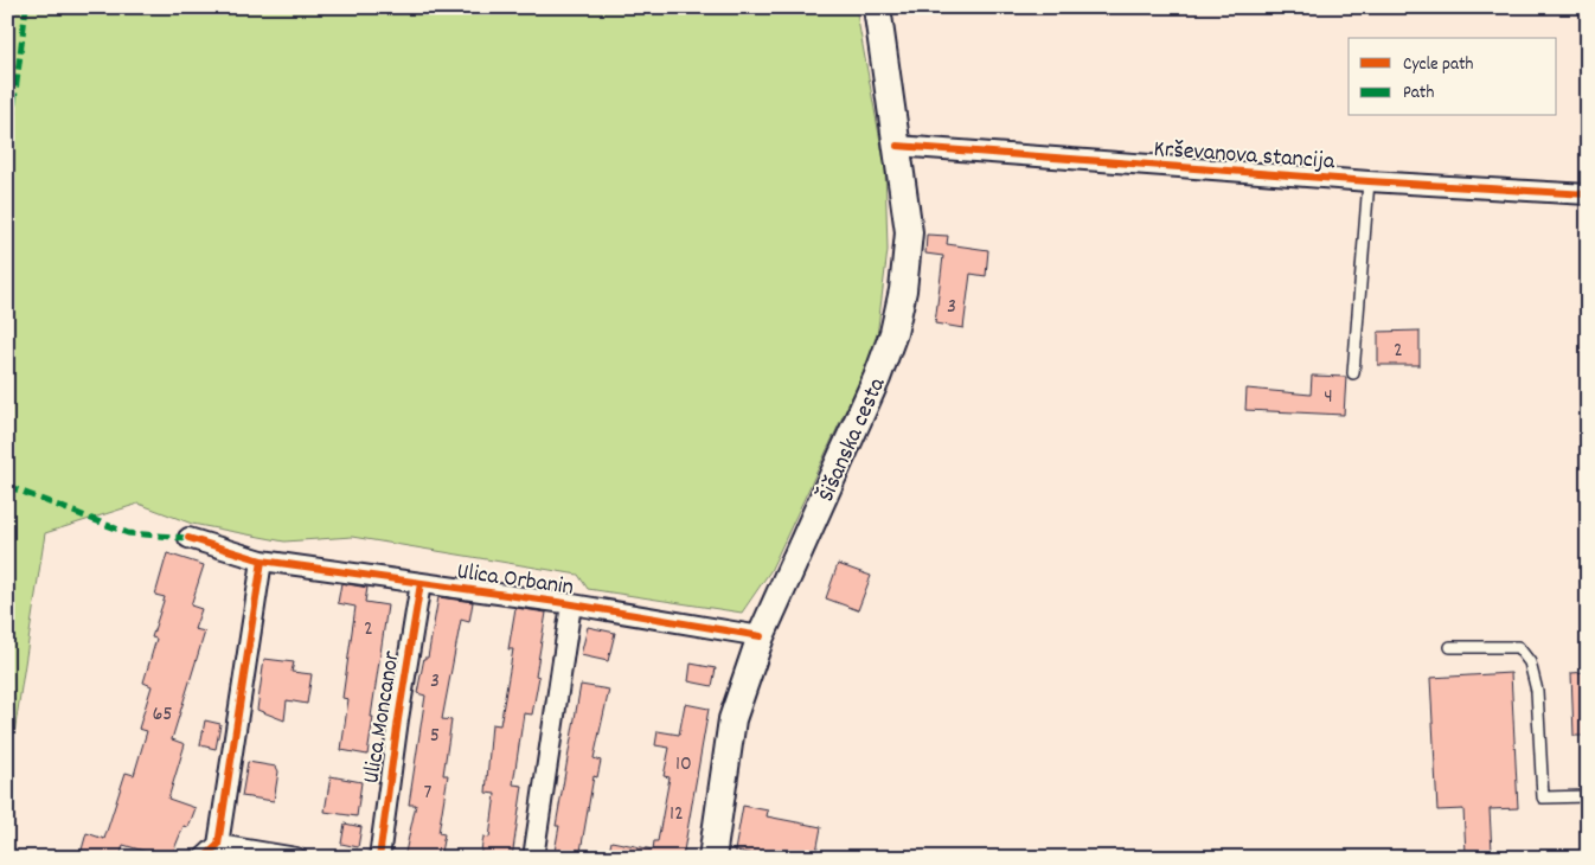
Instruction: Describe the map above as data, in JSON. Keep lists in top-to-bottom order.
{
  "streets": {
    "main road": ["Šišanska cesta"],
    "street": ["Krševanova stancija", "Ulica Orbanin", "Ulica Moncanor"]
  },
  "crossings": [
    ["Krševanova stancija", "Šišanska cesta"],
    ["Šišanska cesta", "Ulica Orbanin"],
    ["Ulica Orbanin", "Ulica Moncanor"]
  ],
  "house_numbers": [
    "3",
    "2",
    "4",
    "2",
    "3",
    "65",
    "5",
    "10",
    "7",
    "12"
  ],
  "legend": ["Cycle path", "Path"]
}
